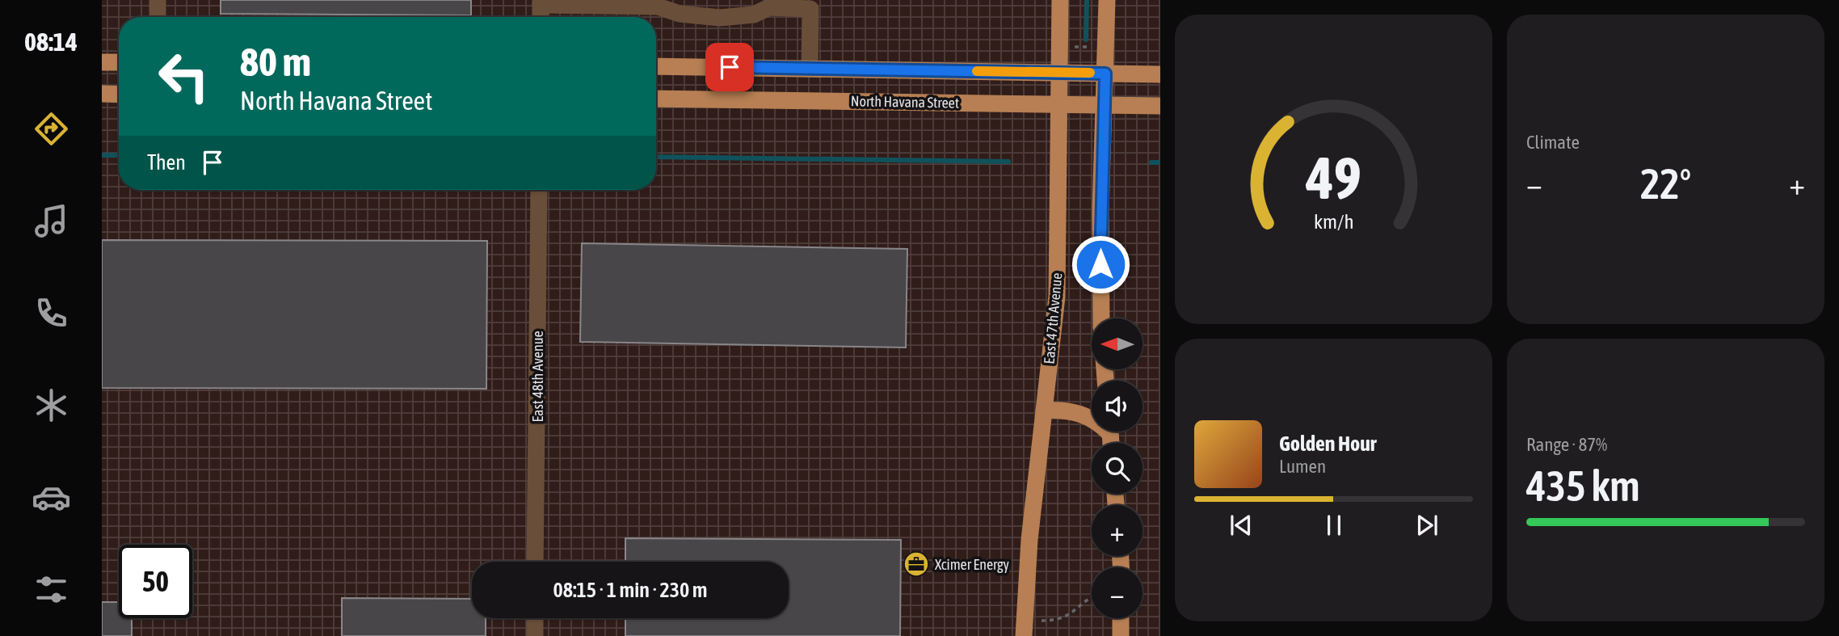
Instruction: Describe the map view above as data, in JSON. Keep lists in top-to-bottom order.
{
  "streets": {
    "main road": ["North Havana Street", "East 47th Avenue"],
    "street": ["East 48th Avenue"]
  },
  "crossings": [
    ["North Havana Street", "East 47th Avenue"]
  ],
  "places": {
    "office": ["Xcimer Energy"]
  },
  "north": "left",
  "page": {
    "tabs": "08:14",
    "tile": [
      "Climate",
      ["Range · 87%", "435 km"]
    ],
    "turn": ["80 m", "North Havana Street"],
    "then": "Then",
    "heat": ["−", "22°", "+"],
    "map_buttons": ["+", "−"],
    "song": ["Golden Hour", "Lumen"],
    "limit": "50",
    "trip": "08:15 · 1 min · 230 m",
    "gauge": ["49", "km/h"]
  }
}
